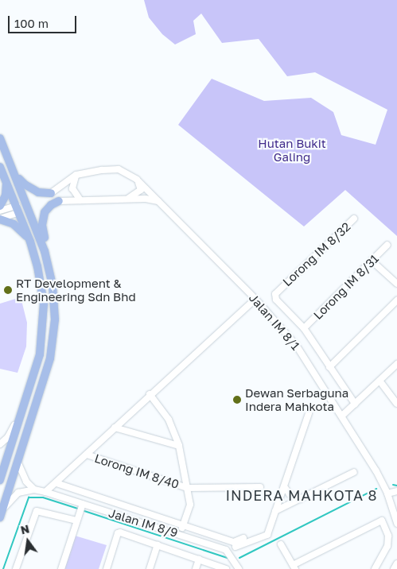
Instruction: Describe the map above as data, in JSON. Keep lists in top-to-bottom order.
{
  "streets": {
    "street": [
      "Lorong IM 8/32",
      "Lorong IM 8/31",
      "Jalan IM 8/1",
      "Lorong IM 8/40",
      "Jalan IM 8/9"
    ]
  },
  "crossings": [
    ["Lorong IM 8/32", "Lorong IM 8/31"]
  ],
  "districts": ["INDERA MAHKOTA 8"],
  "parks": ["Hutan Bukit Galing"],
  "places": ["RT Development & Engineering Sdn Bhd", "Dewan Serbaguna Indera Mahkota"],
  "scale_bar": "100 m",
  "north": "top"
}
